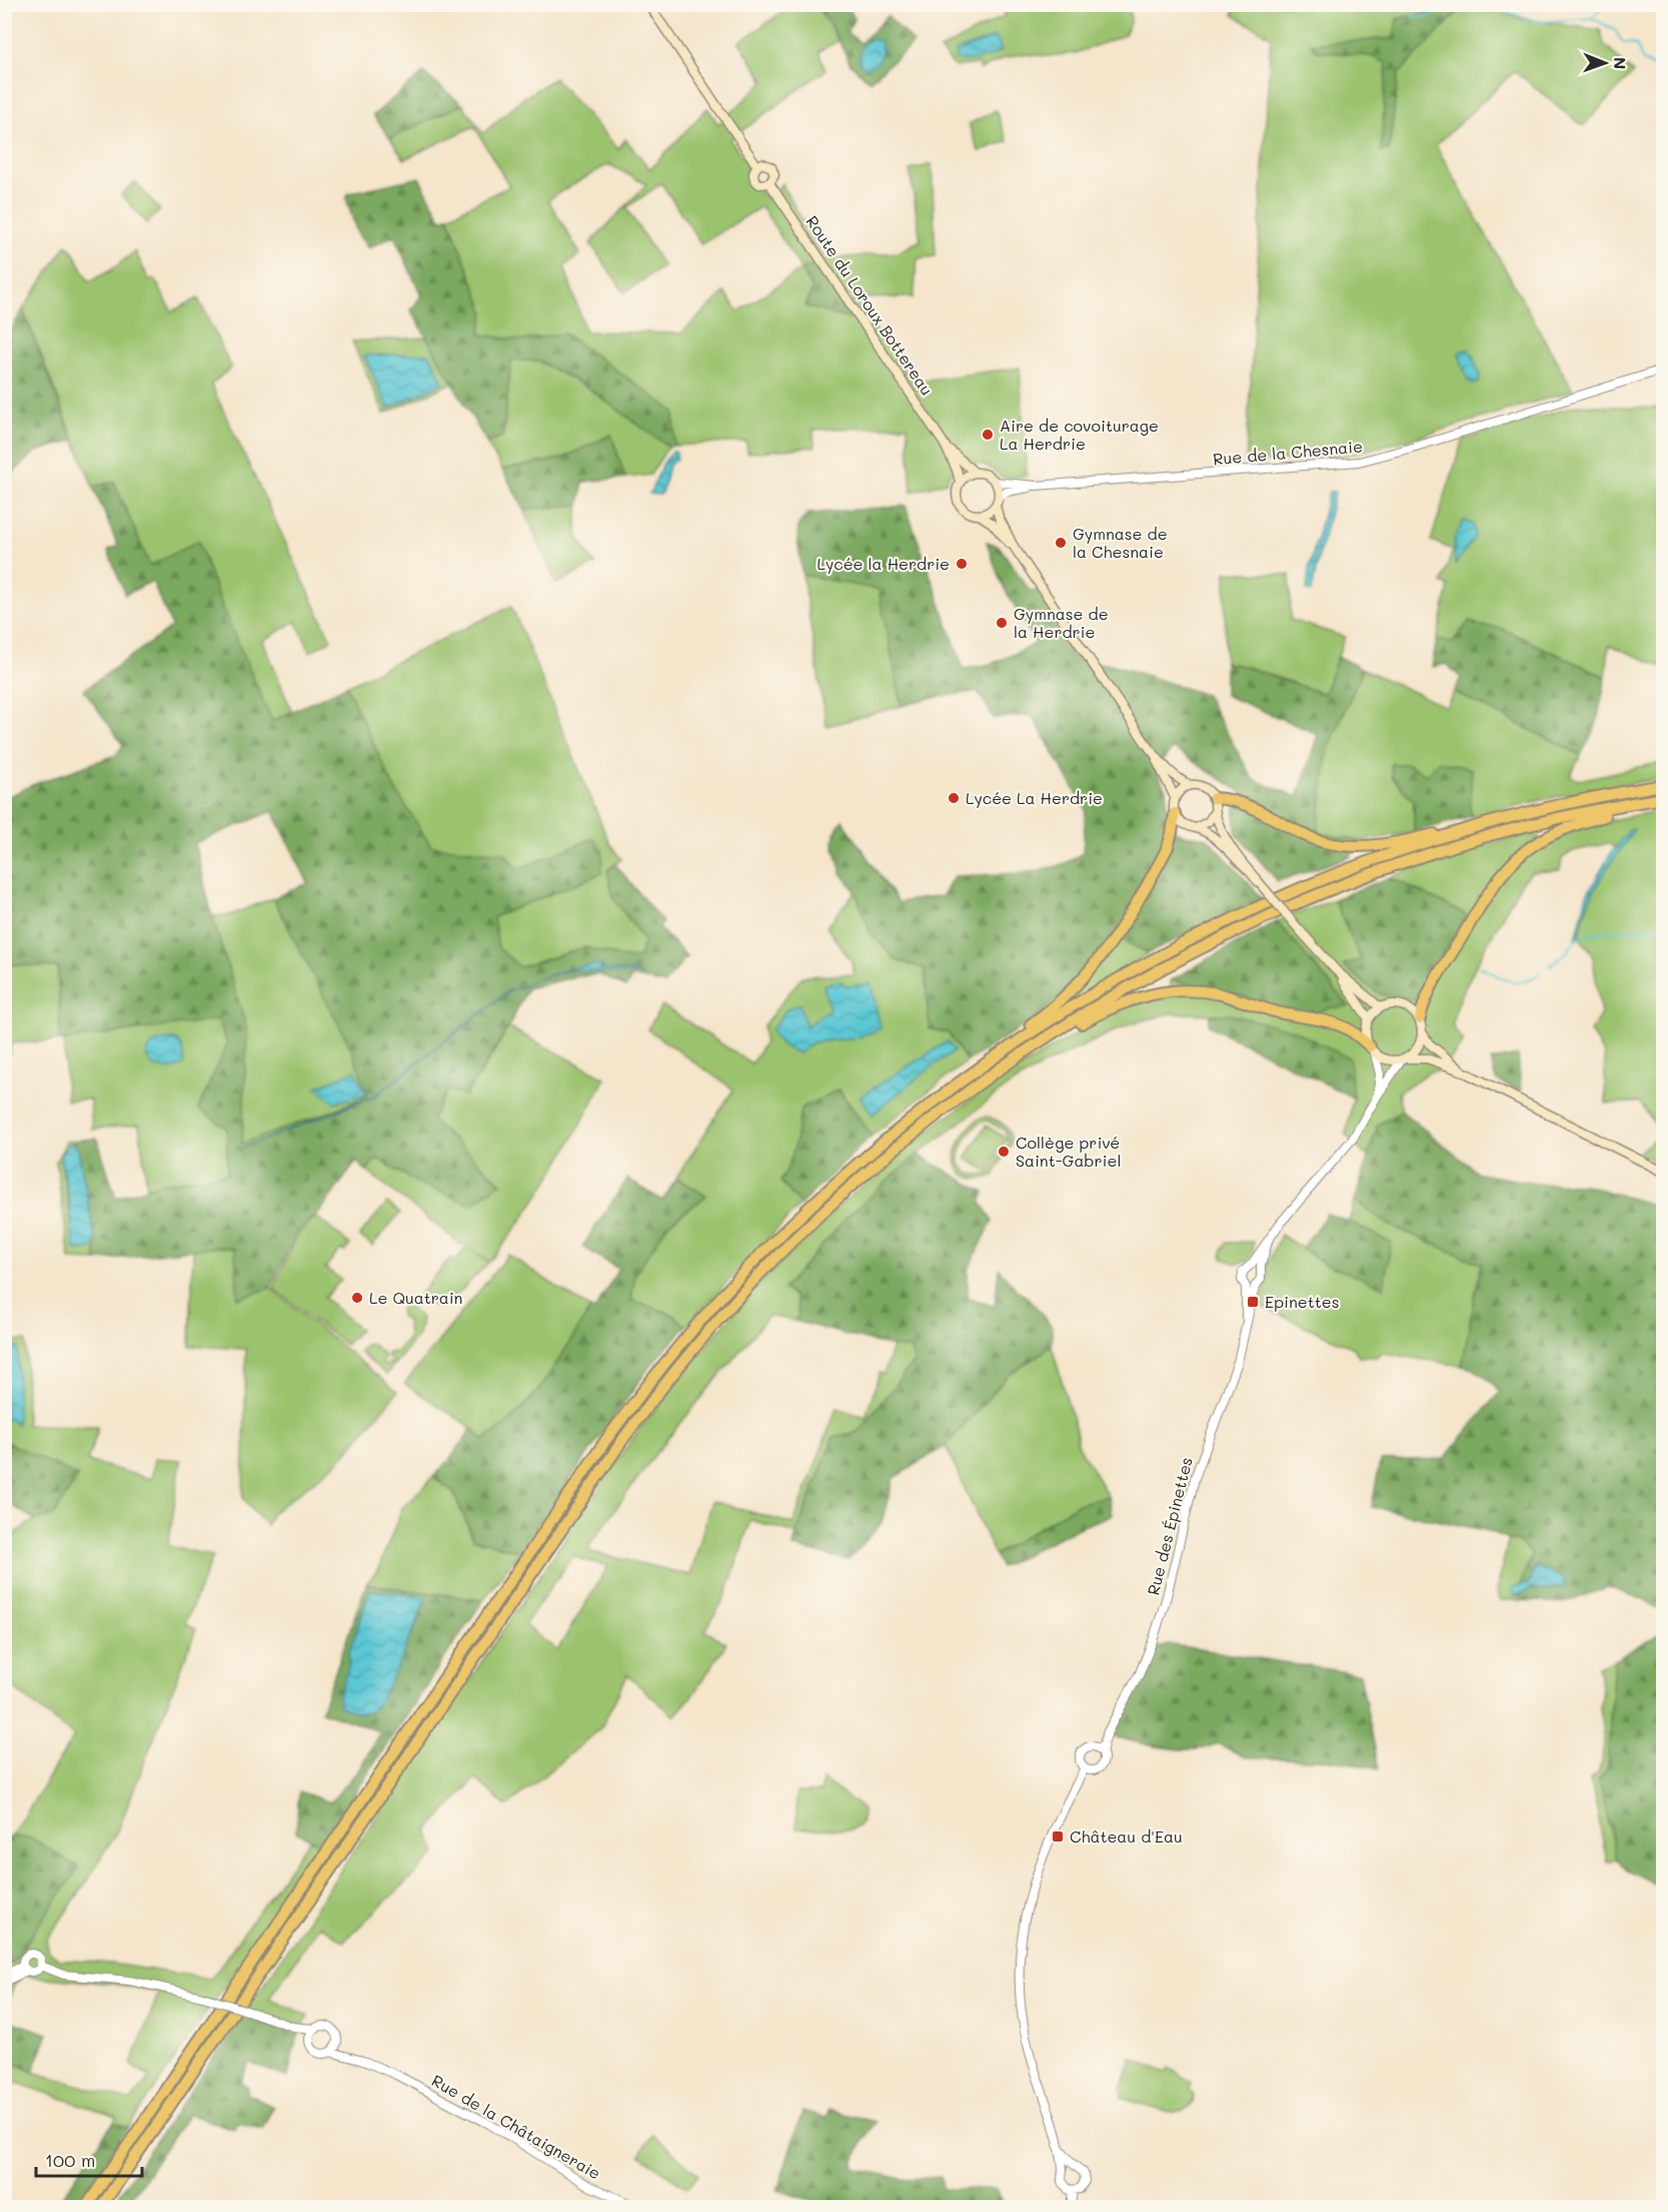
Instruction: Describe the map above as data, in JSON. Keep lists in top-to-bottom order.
{
  "streets": {
    "main road": ["Route du Loroux Bottereau"],
    "street": ["Rue de la Chesnaie", "Rue des Épinettes", "Rue de la Châtaigneraie"]
  },
  "places": {
    "other": [
      "Aire de covoiturage La Herdrie",
      "Gymnase de la Chesnaie",
      "Lycée la Herdrie",
      "Gymnase de la Herdrie",
      "Lycée La Herdrie",
      "Collège privé Saint-Gabriel",
      "Le Quatrain"
    ],
    "transit": ["Epinettes", "Château d'Eau"]
  },
  "scale_bar": "100 m",
  "north": "right"
}
